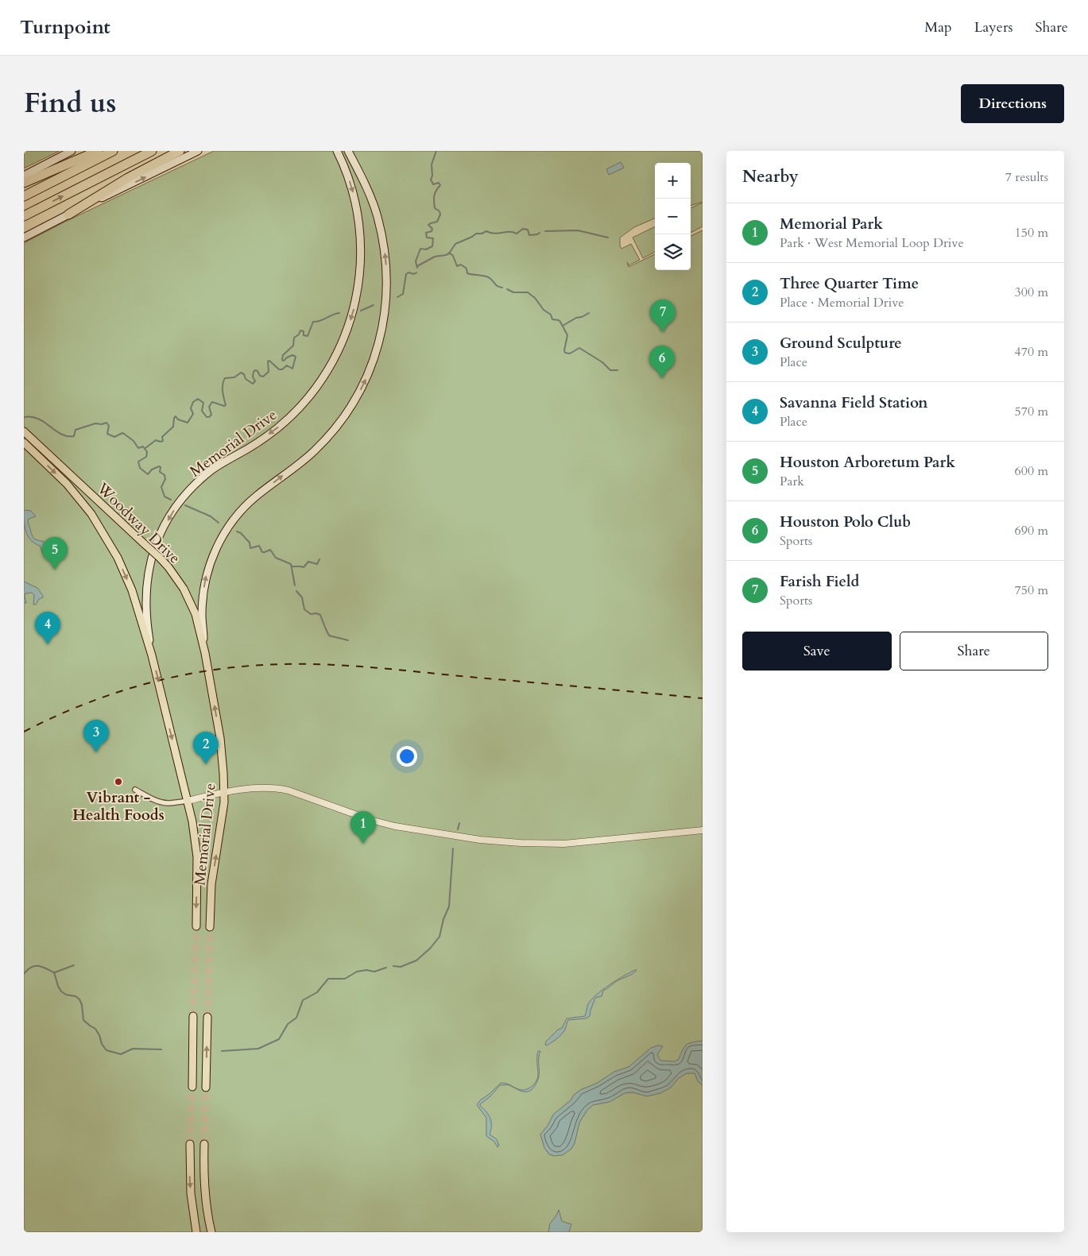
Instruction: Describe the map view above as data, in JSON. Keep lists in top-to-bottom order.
{
  "streets": {
    "main road": ["Memorial Drive", "Woodway Drive"]
  },
  "crossings": [
    ["Memorial Drive", "Woodway Drive"]
  ],
  "places": ["Vibrant - Health Foods"],
  "page": {
    "header": "Turnpoint",
    "nav": ["Map", "Layers", "Share"],
    "title": "Find us",
    "buttons": [
      "Directions",
      ["Save", "Share"]
    ],
    "heading": ["Nearby", "7 results"],
    "map_buttons": ["+", "−"],
    "list": [
      {
        "mark": "1",
        "name": "Memorial Park",
        "note": "Park · West Memorial Loop Drive",
        "value": "150 m"
      },
      {
        "mark": "2",
        "name": "Three Quarter Time",
        "note": "Place · Memorial Drive",
        "value": "300 m"
      },
      {
        "mark": "3",
        "name": "Ground Sculpture",
        "note": "Place",
        "value": "470 m"
      },
      {
        "mark": "4",
        "name": "Savanna Field Station",
        "note": "Place",
        "value": "570 m"
      },
      {
        "mark": "5",
        "name": "Houston Arboretum Park",
        "note": "Park",
        "value": "600 m"
      },
      {
        "mark": "6",
        "name": "Houston Polo Club",
        "note": "Sports",
        "value": "690 m"
      },
      {
        "mark": "7",
        "name": "Farish Field",
        "note": "Sports",
        "value": "750 m"
      }
    ],
    "pins": [
      "7",
      "6",
      "5",
      "4",
      "3",
      "2",
      "1"
    ]
  }
}
